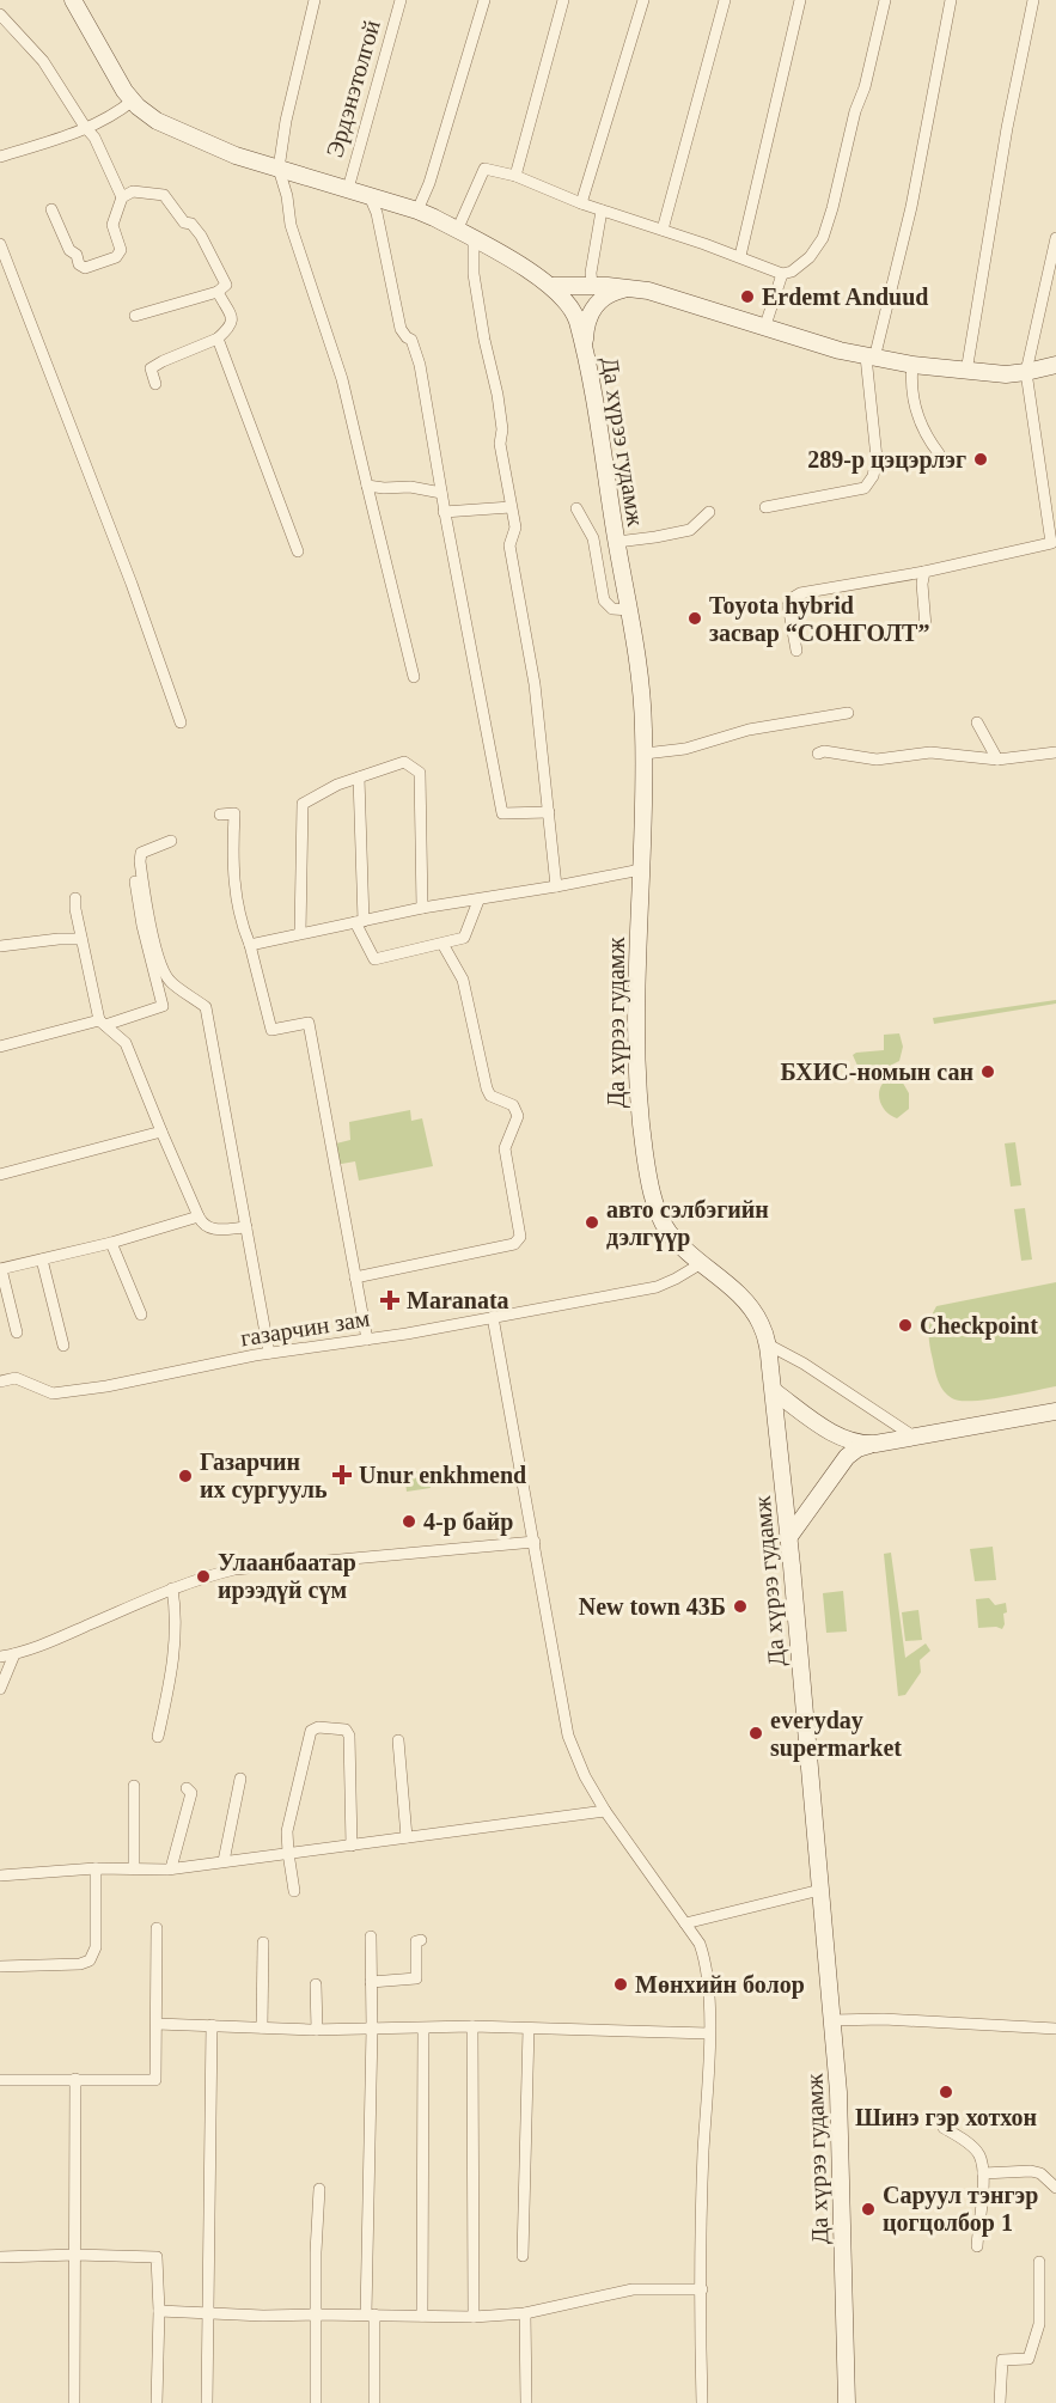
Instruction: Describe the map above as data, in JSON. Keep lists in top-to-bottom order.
{
  "streets": {
    "main road": ["Да хүрээ гудамж"],
    "street": ["Эрдэнэтолгой", "газарчин зам"]
  },
  "crossings": [
    ["Эрдэнэтолгой", "Да хүрээ гудамж"],
    ["Да хүрээ гудамж", "газарчин зам"]
  ],
  "places": {
    "other": [
      "Erdemt Anduud",
      "289-р цэцэрлэг",
      "Toyota hybrid засвар “СОНГОЛТ”",
      "БХИС-номын сан",
      "авто сэлбэгийн дэлгүүр",
      "Checkpoint",
      "Газарчин их сургууль",
      "4-р байр",
      "Улаанбаатар ирээдүй сүм",
      "New town 43Б",
      "everyday supermarket",
      "Мөнхийн болор",
      "Шинэ гэр хотхон",
      "Саруул тэнгэр цогцолбор 1"
    ],
    "health": ["Maranata", "Unur enkhmend"]
  }
}
